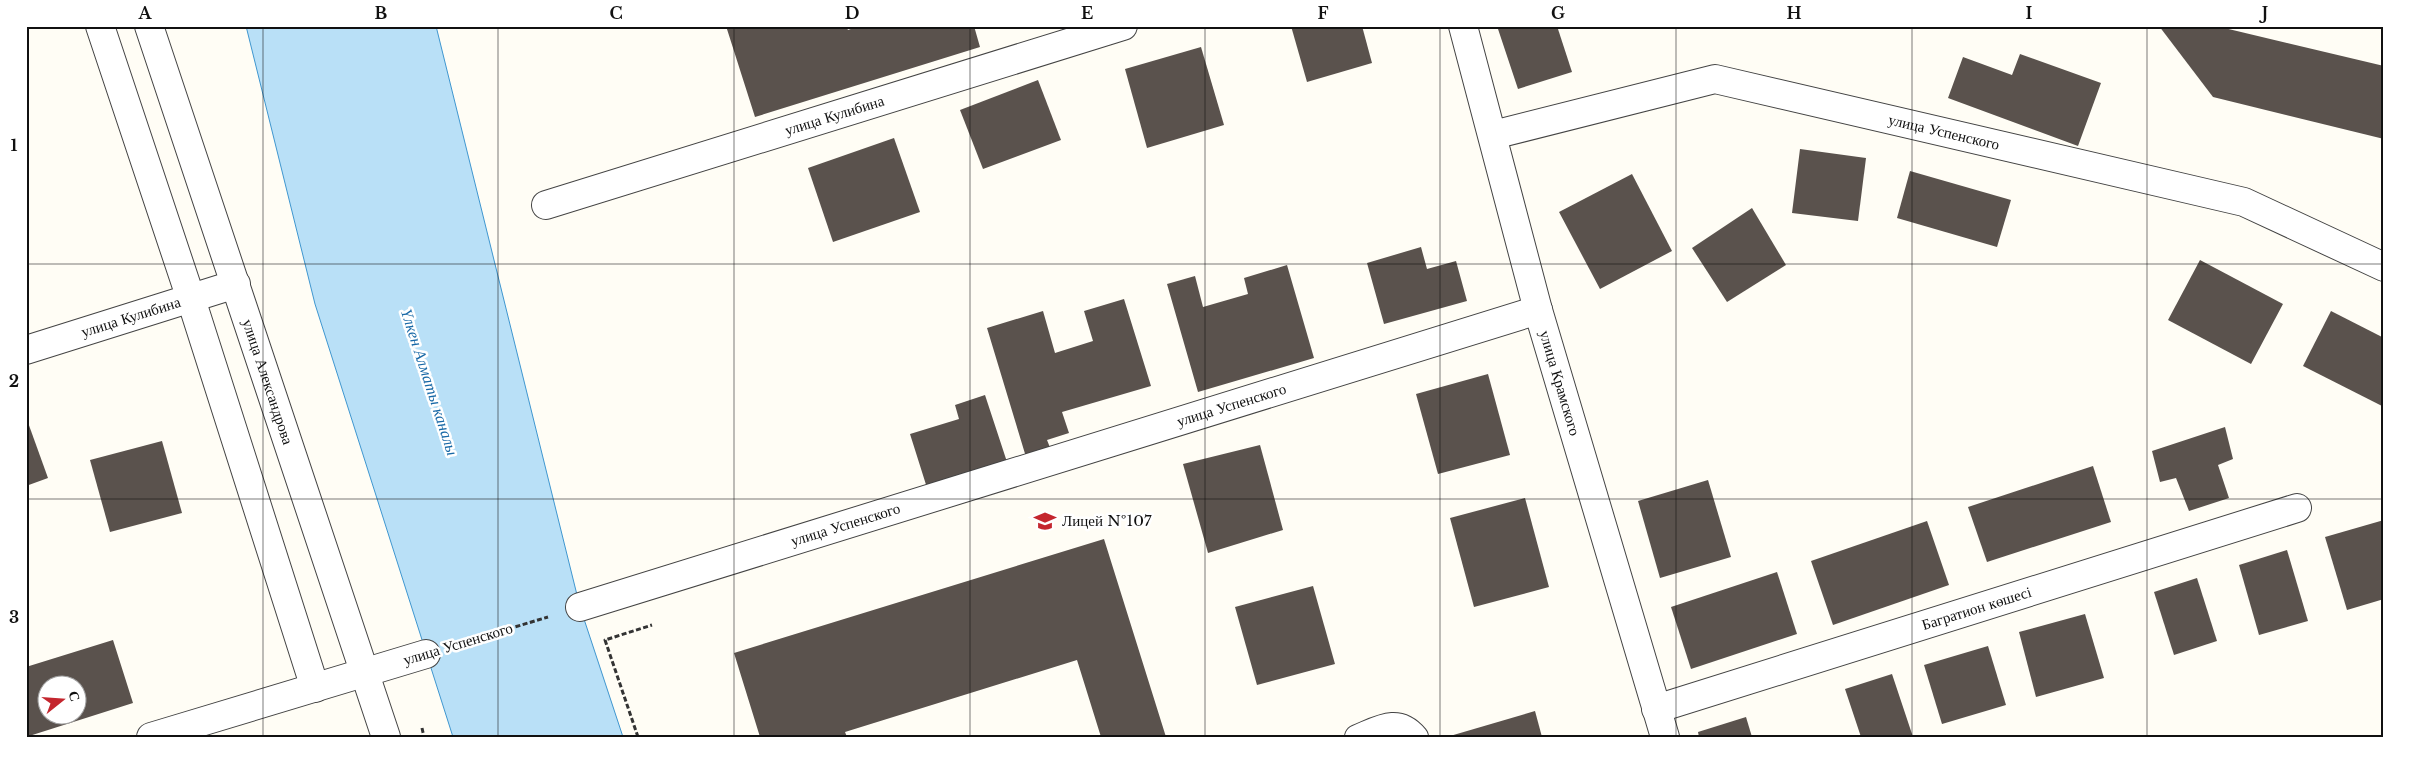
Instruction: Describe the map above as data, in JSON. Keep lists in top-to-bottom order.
{
  "streets": {
    "street": [
      "улица Кулибина",
      "улица Успенского",
      "улица Александрова",
      "улица Крамского",
      "Багратион көшесі"
    ]
  },
  "crossings": [
    ["улица Кулибина", "улица Александрова"],
    ["улица Успенского", "улица Александрова"],
    ["улица Успенского", "улица Крамского"],
    ["улица Крамского", "Багратион көшесі"]
  ],
  "water": ["Үлкен Алматы каналы"],
  "places": {
    "school or university": ["Лицей №107"]
  },
  "north": "right",
  "grid": {
    "columns": [
      "A",
      "B",
      "C",
      "D",
      "E",
      "F",
      "G",
      "H",
      "I",
      "J"
    ],
    "rows": ["1", "2", "3"]
  }
}
